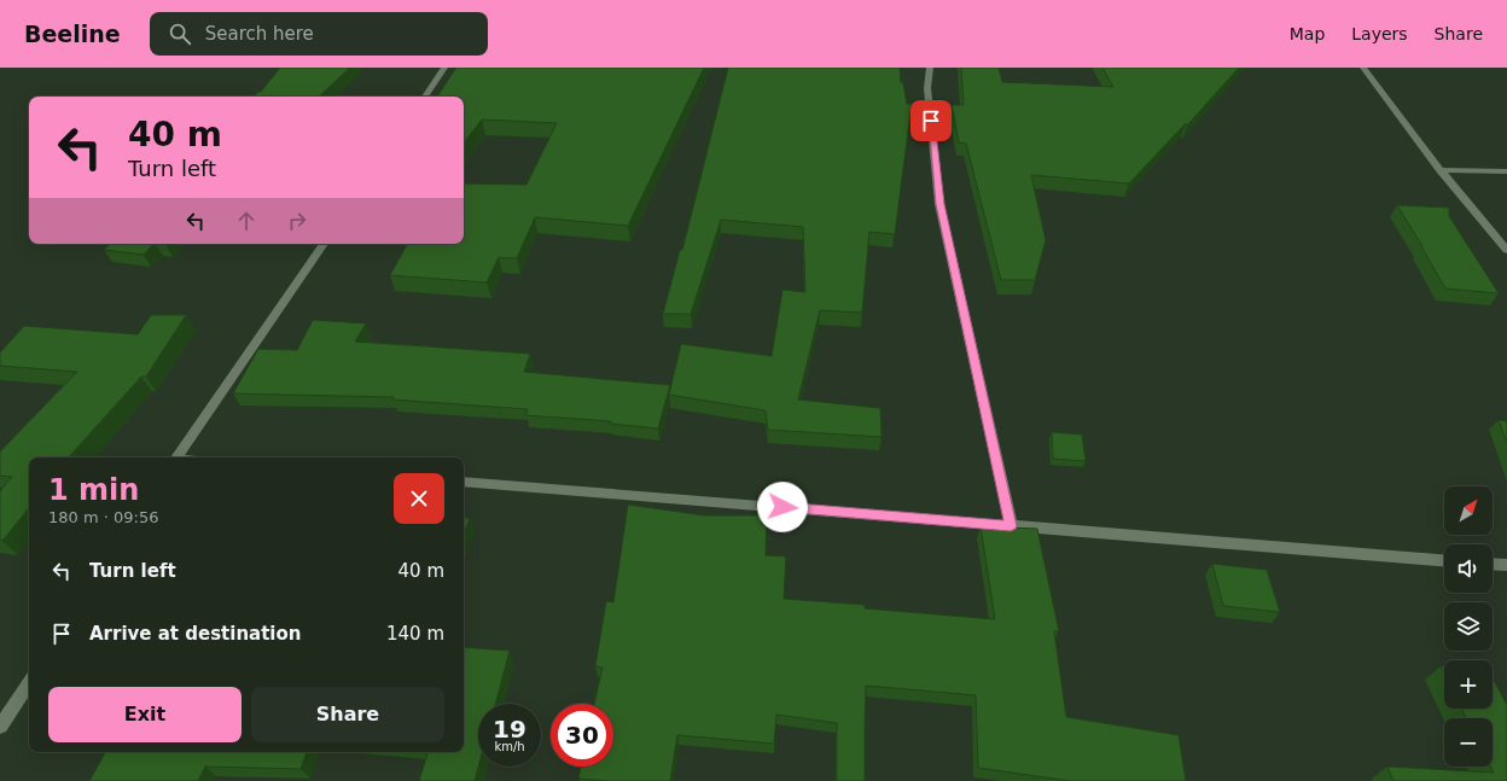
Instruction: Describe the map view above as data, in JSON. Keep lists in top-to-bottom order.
{
  "north": "top right",
  "page": {
    "header": "Beeline",
    "search": "Search here",
    "nav": ["Map", "Layers", "Share"],
    "turn": ["40 m", "Turn left"],
    "heading": ["1 min", "180 m · 09:56"],
    "map_buttons": ["+", "−"],
    "list": [
      {
        "name": "Turn left",
        "value": "40 m"
      },
      {
        "name": "Arrive at destination",
        "value": "140 m"
      }
    ],
    "buttons": ["Exit", "Share"],
    "speed": "19 km/h",
    "limit": "30"
  }
}
